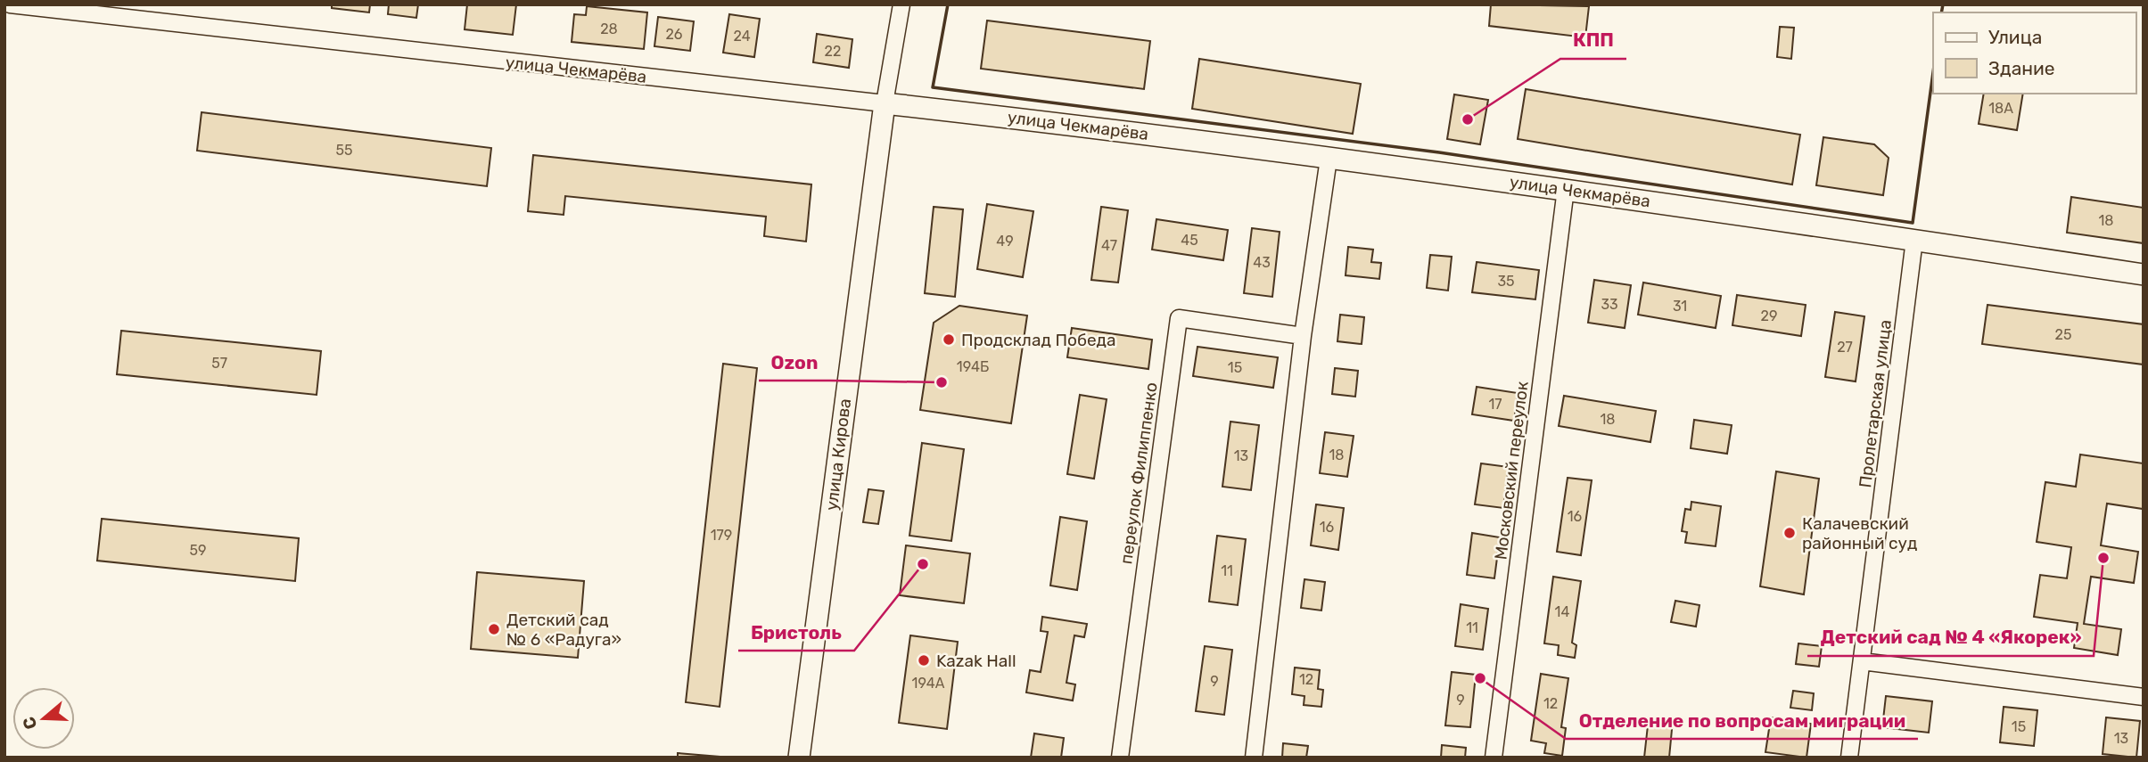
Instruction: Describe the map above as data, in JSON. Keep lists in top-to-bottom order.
{
  "streets": {
    "street": [
      "улица Чекмарёва",
      "Пролетарская улица",
      "улица Кирова",
      "Московский переулок",
      "переулок Филиппенко"
    ]
  },
  "crossings": [
    ["улица Чекмарёва", "Пролетарская улица"],
    ["улица Чекмарёва", "улица Кирова"],
    ["улица Чекмарёва", "Московский переулок"]
  ],
  "places": [
    "КПП",
    "Продсклад Победа",
    "Ozon",
    "Калачевский районный суд",
    "Детский сад № 4 «Якорек»",
    "Бристоль",
    "Детский сад № 6 «Радуга»",
    "Kazak Hall",
    "Отделение по вопросам миграции"
  ],
  "house_numbers": [
    "28",
    "26",
    "24",
    "22",
    "18А",
    "55",
    "18",
    "45",
    "49",
    "47",
    "43",
    "35",
    "33",
    "31",
    "29",
    "25",
    "27",
    "57",
    "194Б",
    "15",
    "17",
    "18",
    "18",
    "13",
    "16",
    "16",
    "179",
    "59",
    "11",
    "14",
    "11",
    "12",
    "9",
    "194А",
    "9",
    "12",
    "15",
    "13"
  ],
  "legend": ["Улица", "Здание"],
  "north": "left"
}
